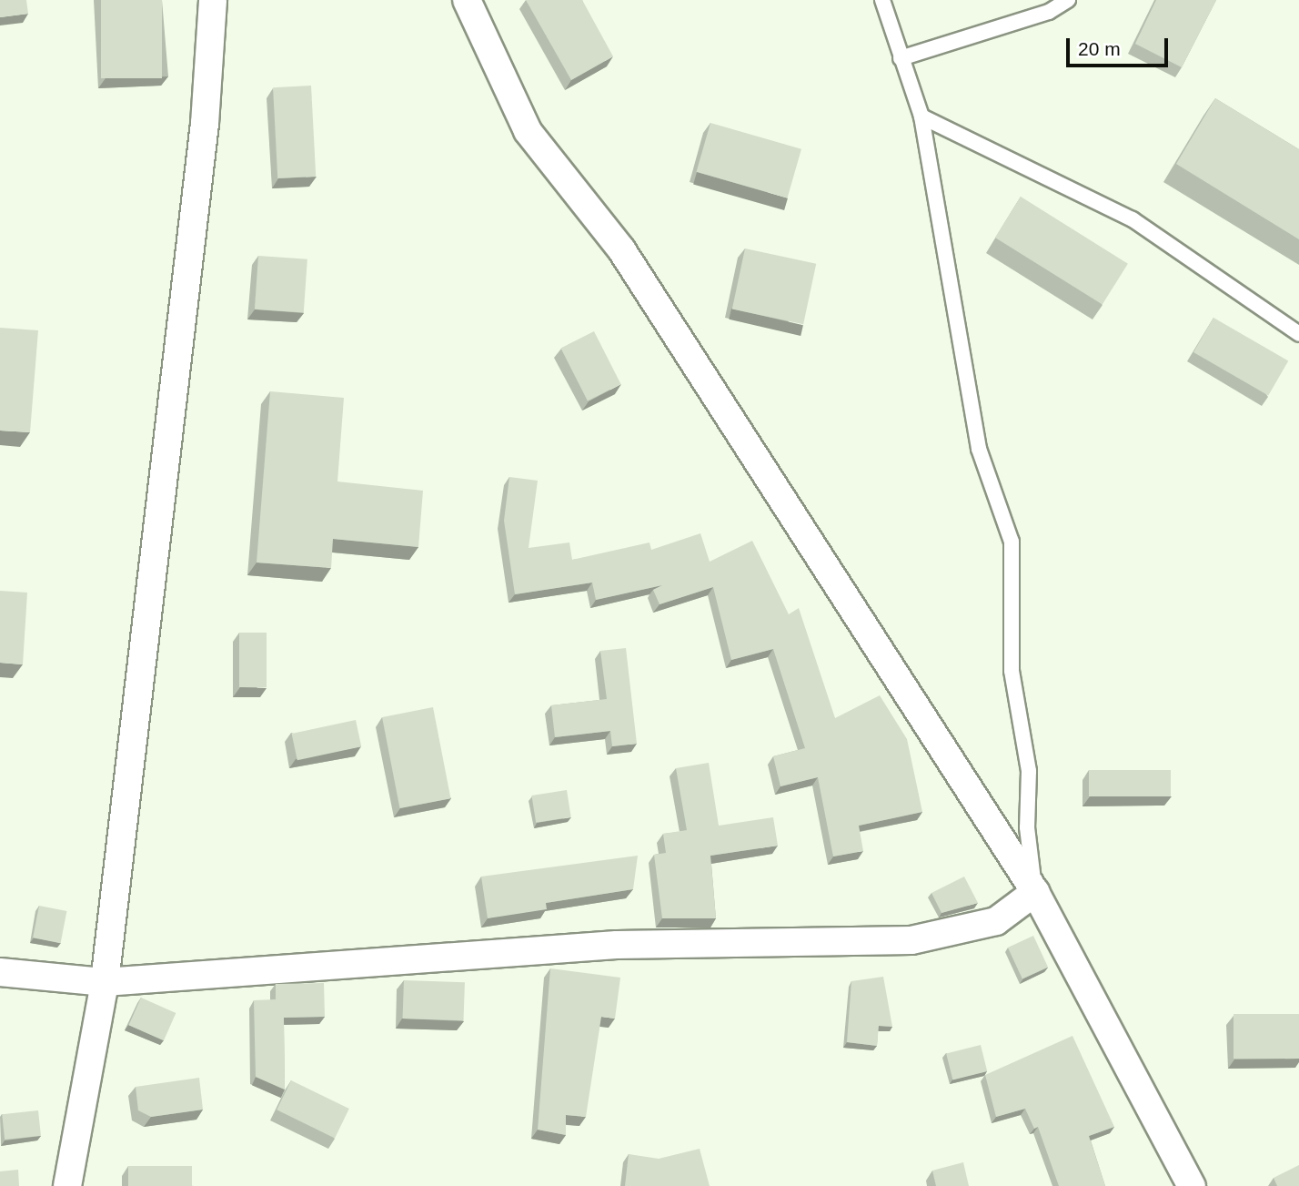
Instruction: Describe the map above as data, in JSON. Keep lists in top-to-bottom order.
{
  "scale_bar": "20 m"
}
